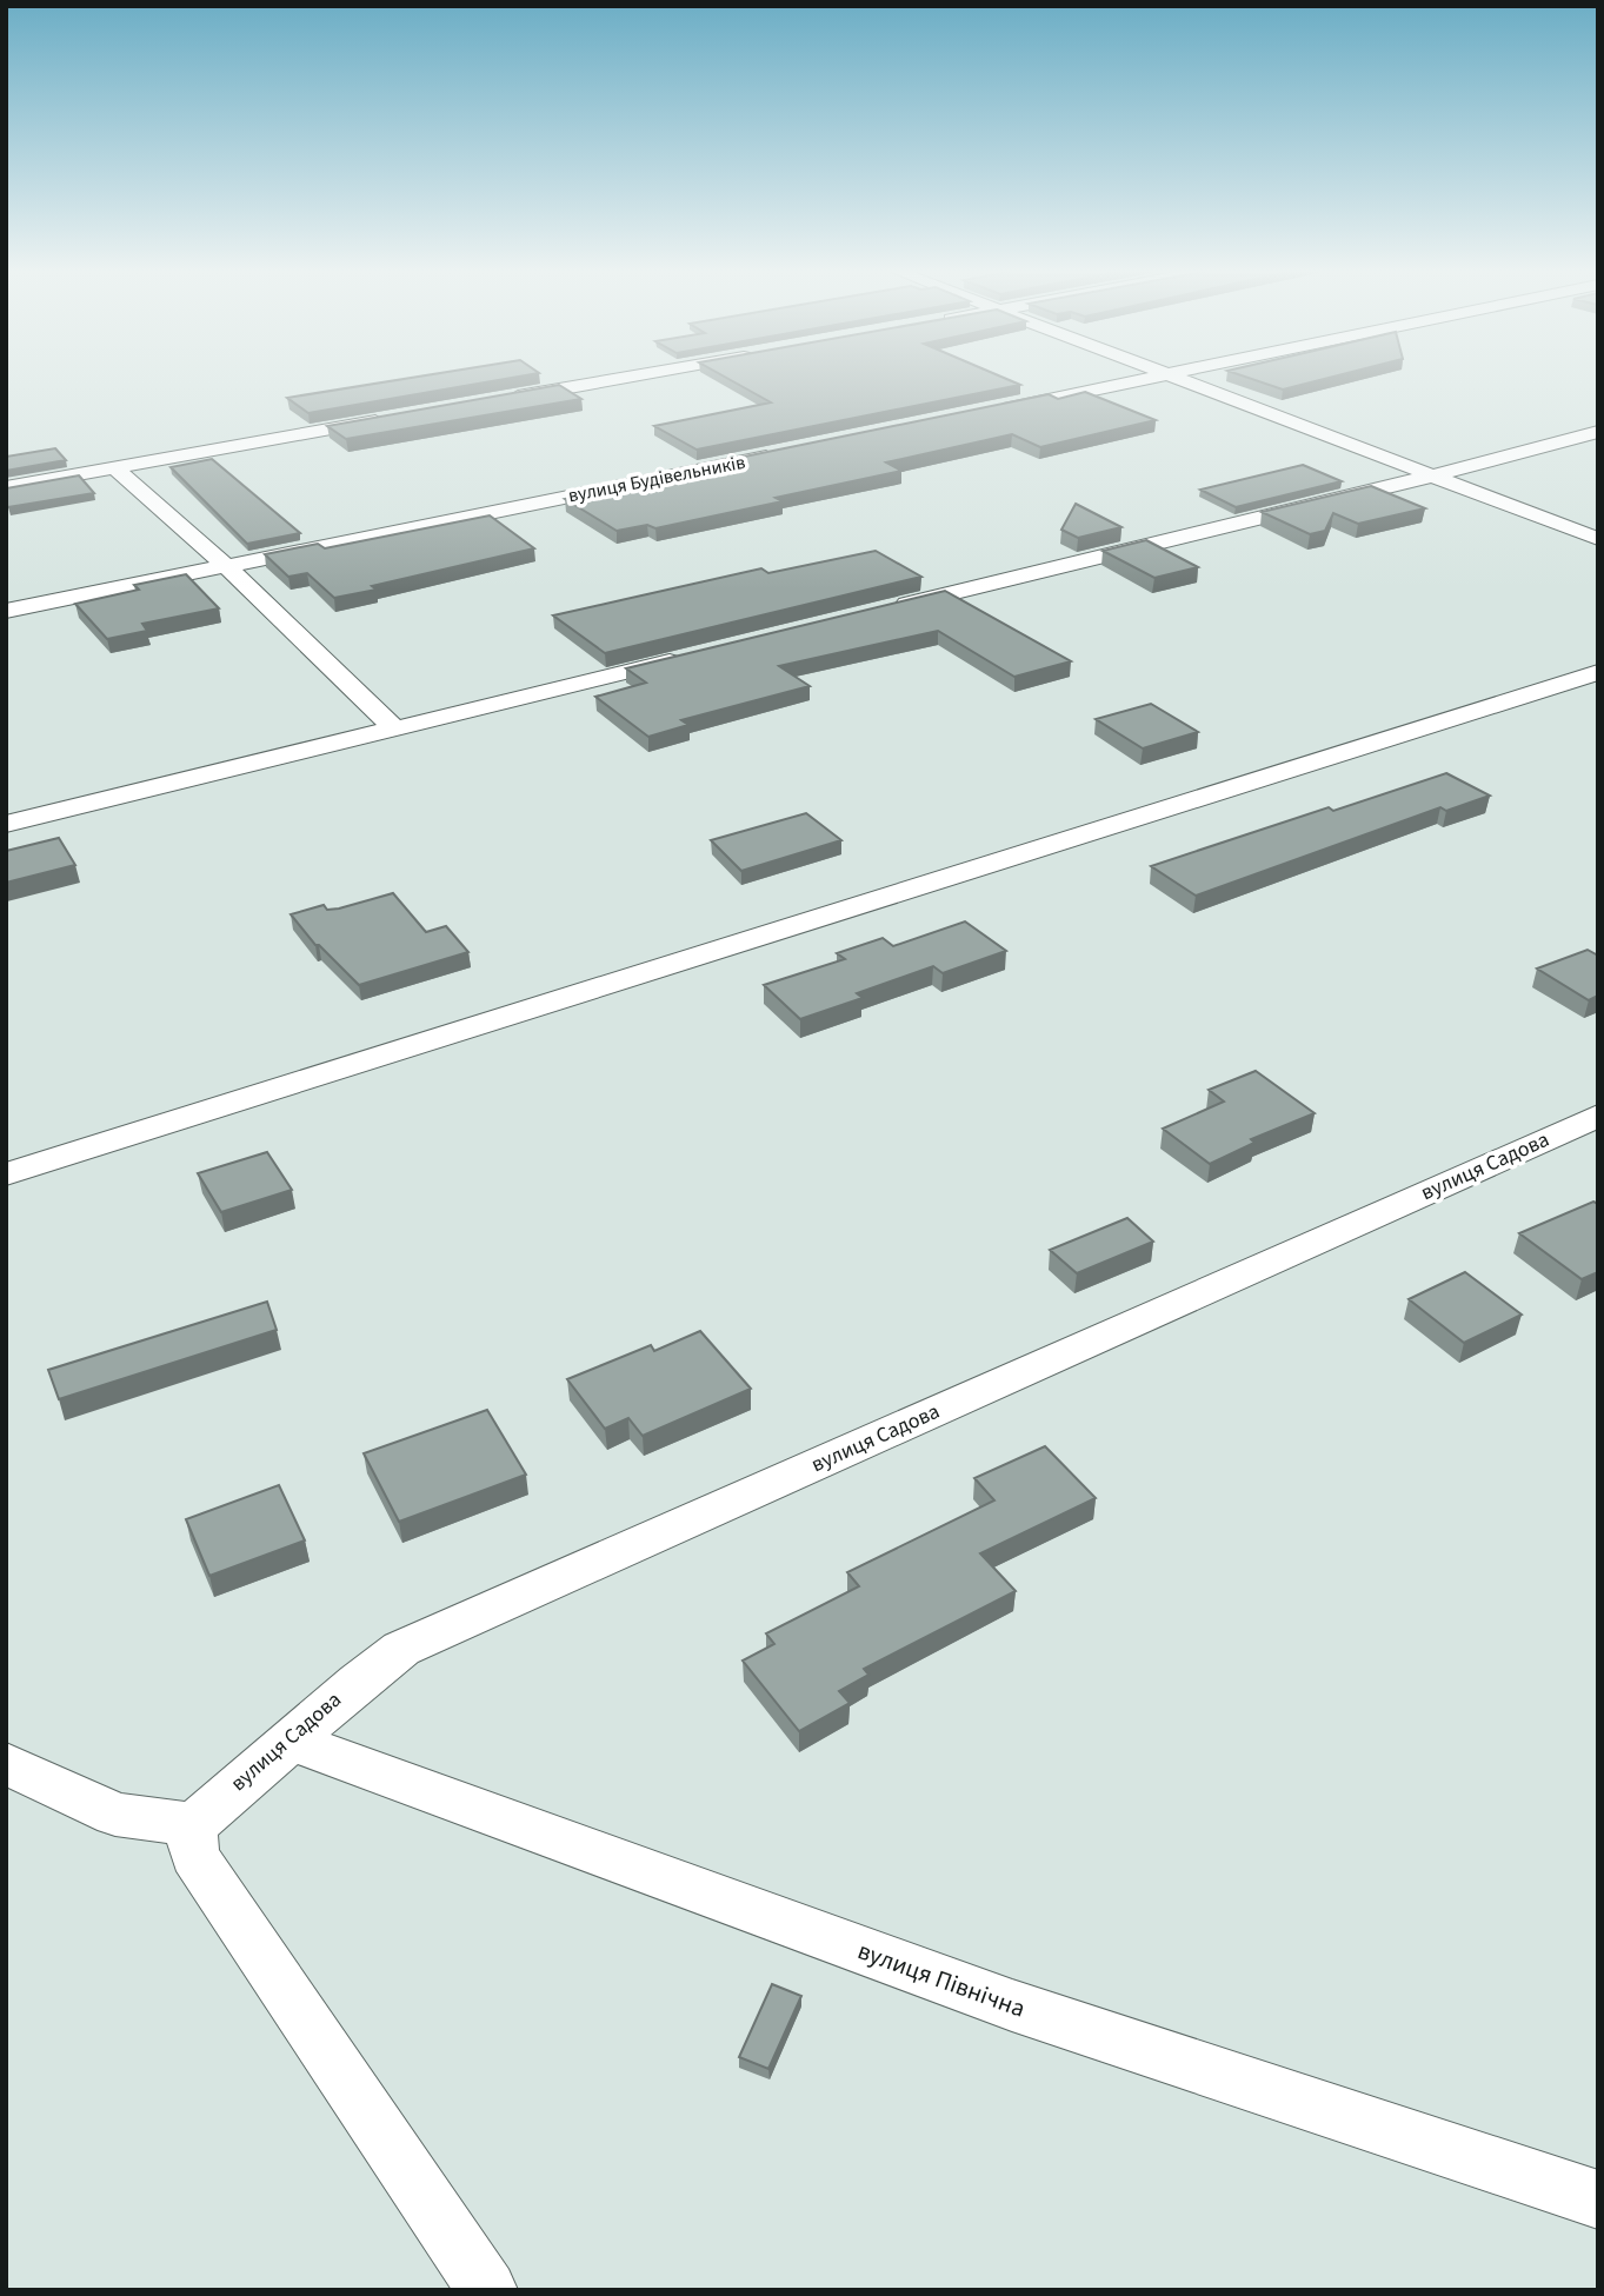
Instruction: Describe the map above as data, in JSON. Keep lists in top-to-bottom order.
{
  "streets": {
    "street": ["вулиця Будівельників", "вулиця Садова", "вулиця Північна"]
  },
  "crossings": [
    ["вулиця Садова", "вулиця Північна"]
  ]
}
